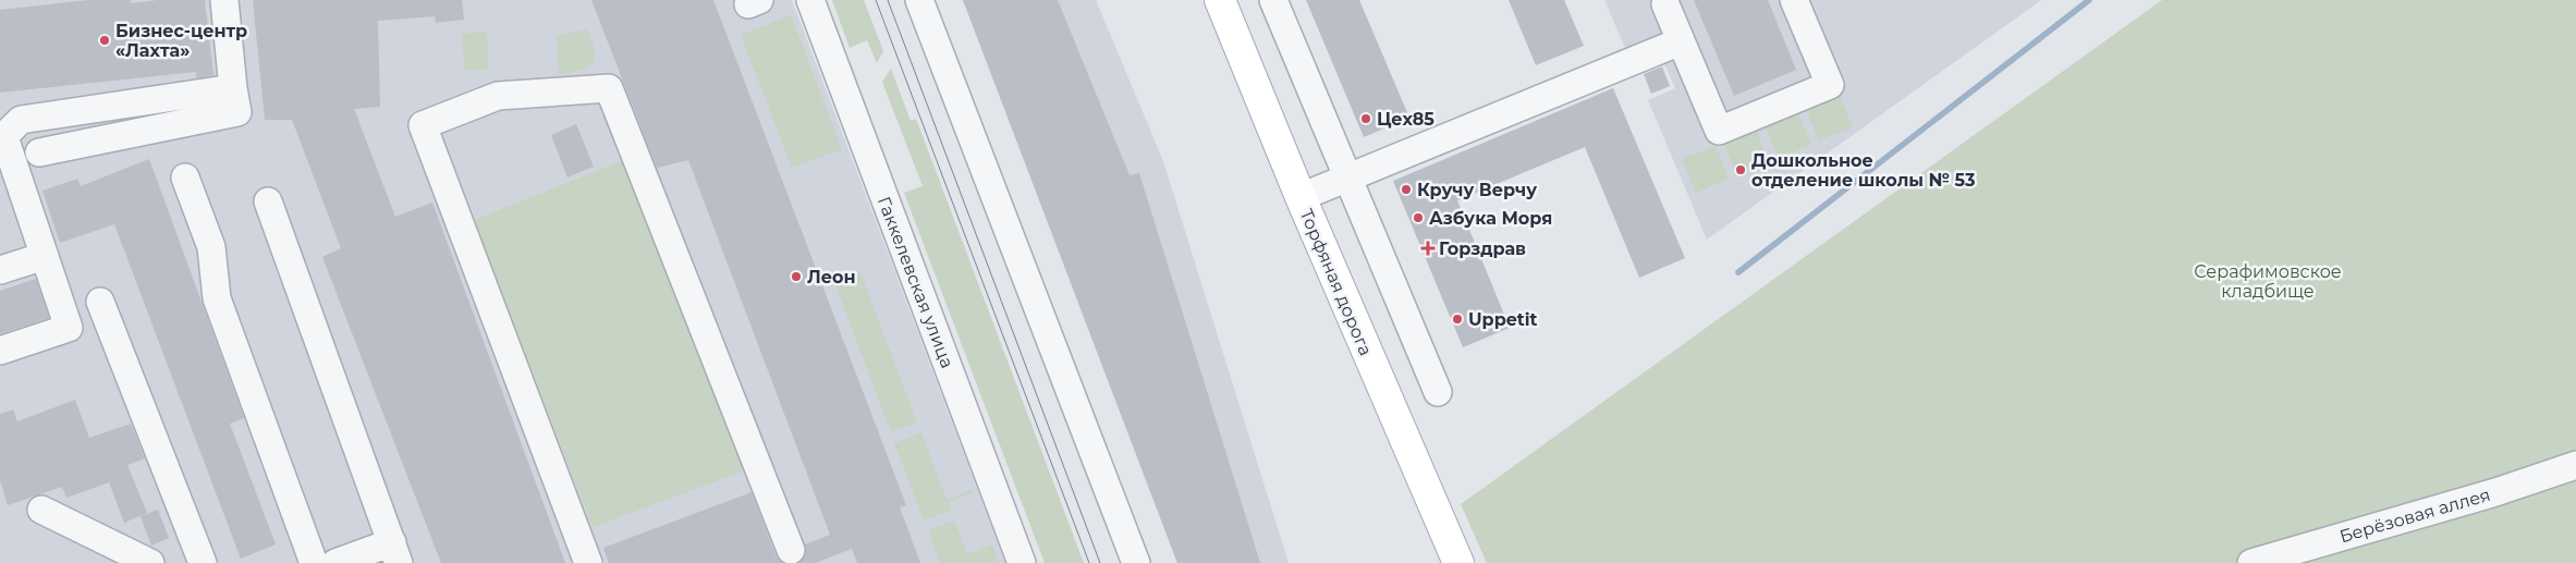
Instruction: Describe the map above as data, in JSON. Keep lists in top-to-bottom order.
{
  "streets": {
    "main road": ["Торфяная дорога"],
    "street": ["Гаккелевская улица", "Берёзовая аллея"]
  },
  "parks": ["Серафимовское кладбище"],
  "places": {
    "other": [
      "Бизнес-центр «Лахта»",
      "Цех85",
      "Дошкольное отделение школы № 53",
      "Кручу Верчу",
      "Азбука Моря",
      "Леон",
      "Uppetit"
    ],
    "health": ["Горздрав"]
  }
}
